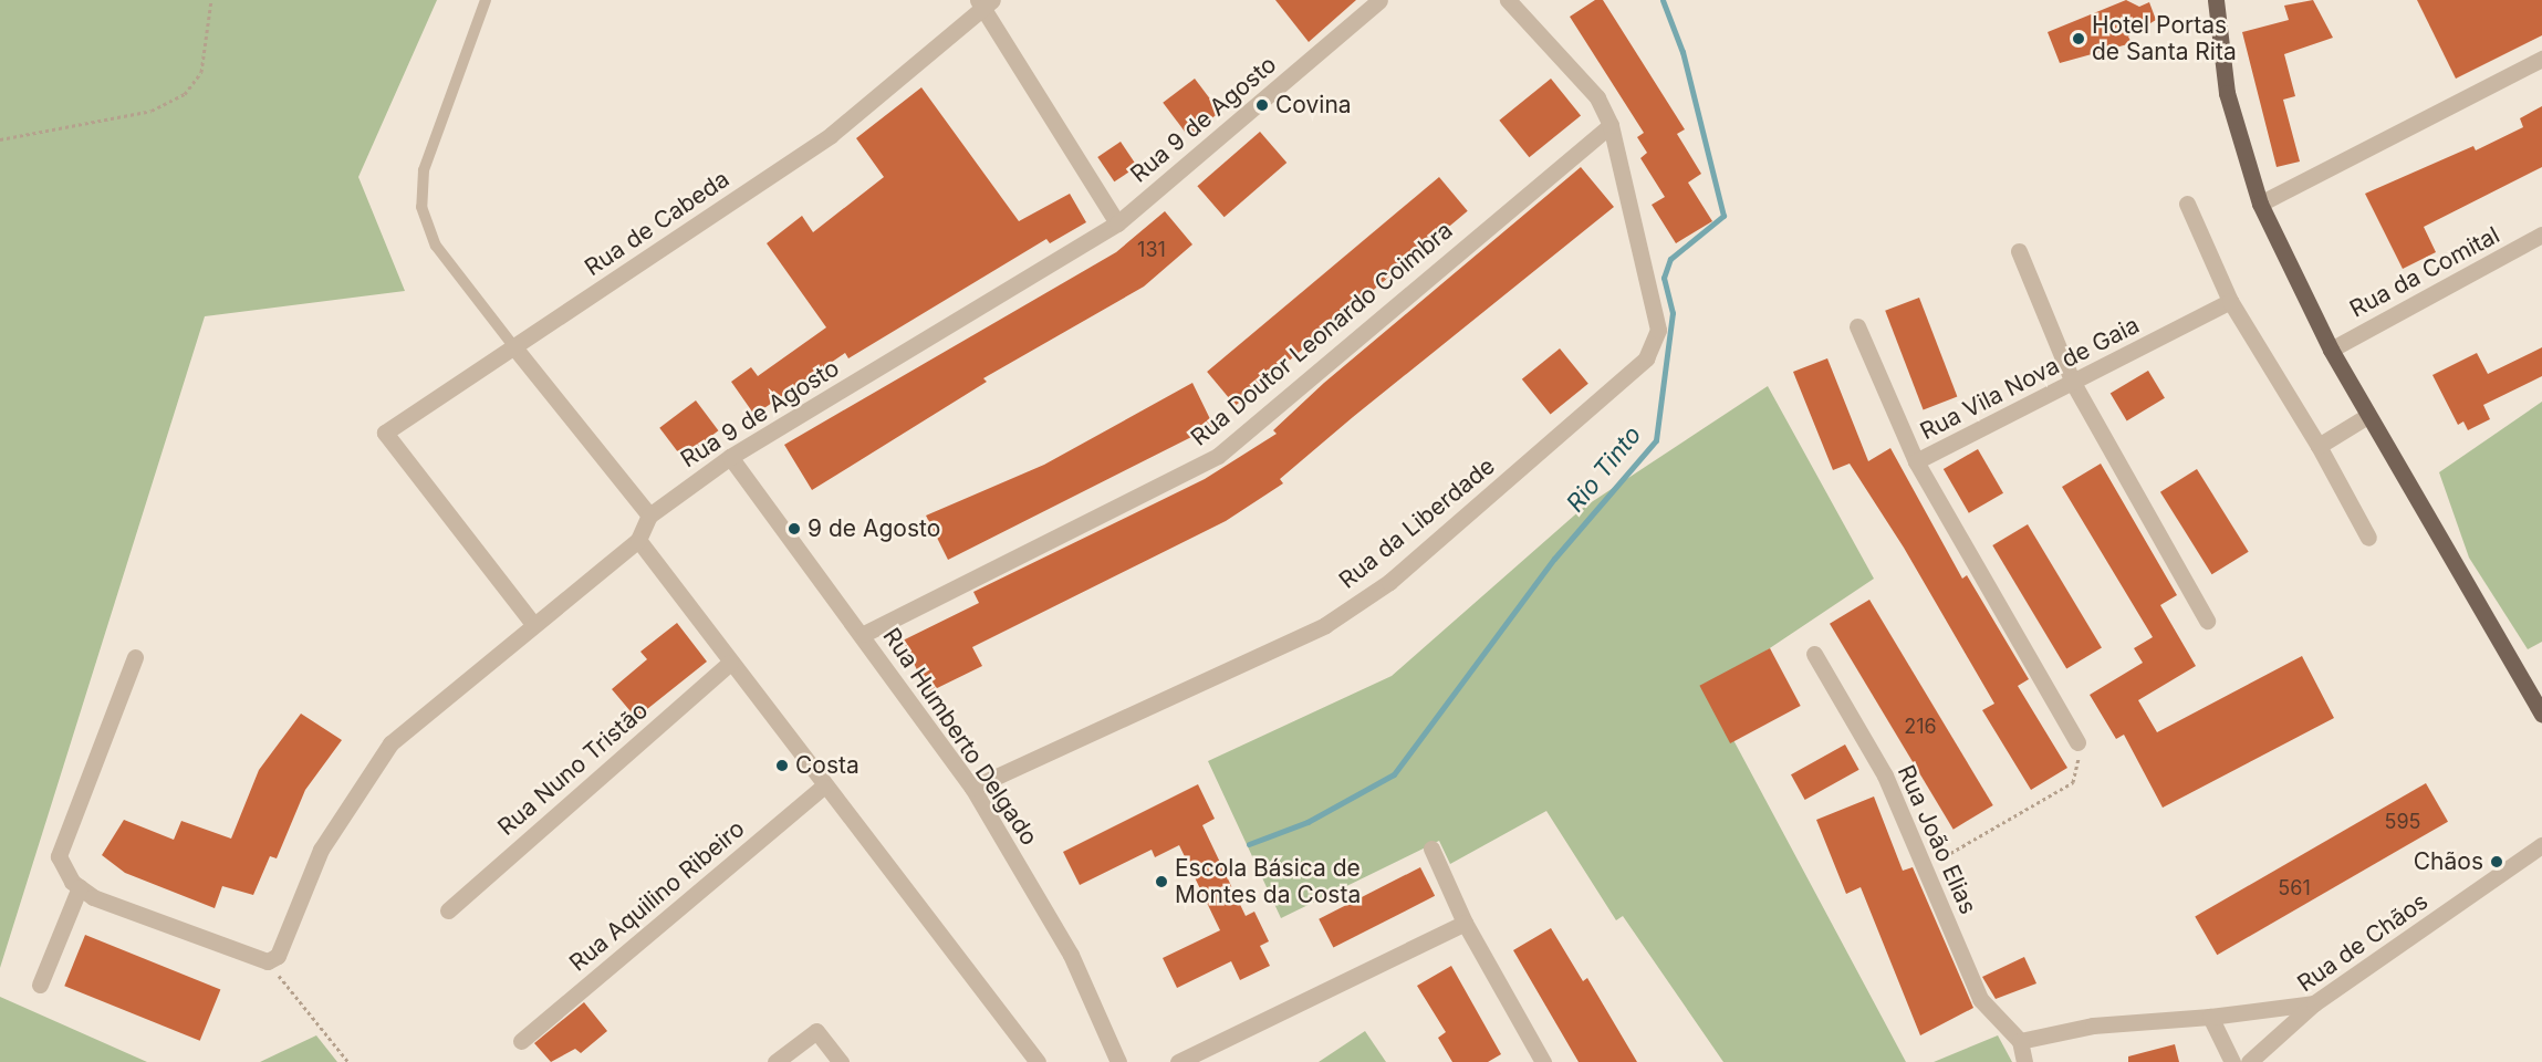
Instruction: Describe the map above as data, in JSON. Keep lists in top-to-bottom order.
{
  "streets": {
    "street": [
      "Rua 9 de Agosto",
      "Rua de Cabeda",
      "Rua da Comital",
      "Rua Doutor Leonardo Coimbra",
      "Rua Vila Nova de Gaia",
      "Rua da Liberdade",
      "Rua Humberto Delgado",
      "Rua Nuno Tristão",
      "Rua João Elias",
      "Rua Aquilino Ribeiro",
      "Rua de Chãos"
    ]
  },
  "crossings": [
    ["Rua 9 de Agosto", "Rua Humberto Delgado"],
    ["Rua Doutor Leonardo Coimbra", "Rua da Liberdade"],
    ["Rua Doutor Leonardo Coimbra", "Rua Humberto Delgado"],
    ["Rua da Liberdade", "Rua Humberto Delgado"]
  ],
  "water": ["Rio Tinto"],
  "places": [
    "Hotel Portas de Santa Rita",
    "Covina",
    "9 de Agosto",
    "Costa",
    "Chãos",
    "Escola Básica de Montes da Costa"
  ],
  "house_numbers": [
    "131",
    "216",
    "595",
    "561"
  ]
}
